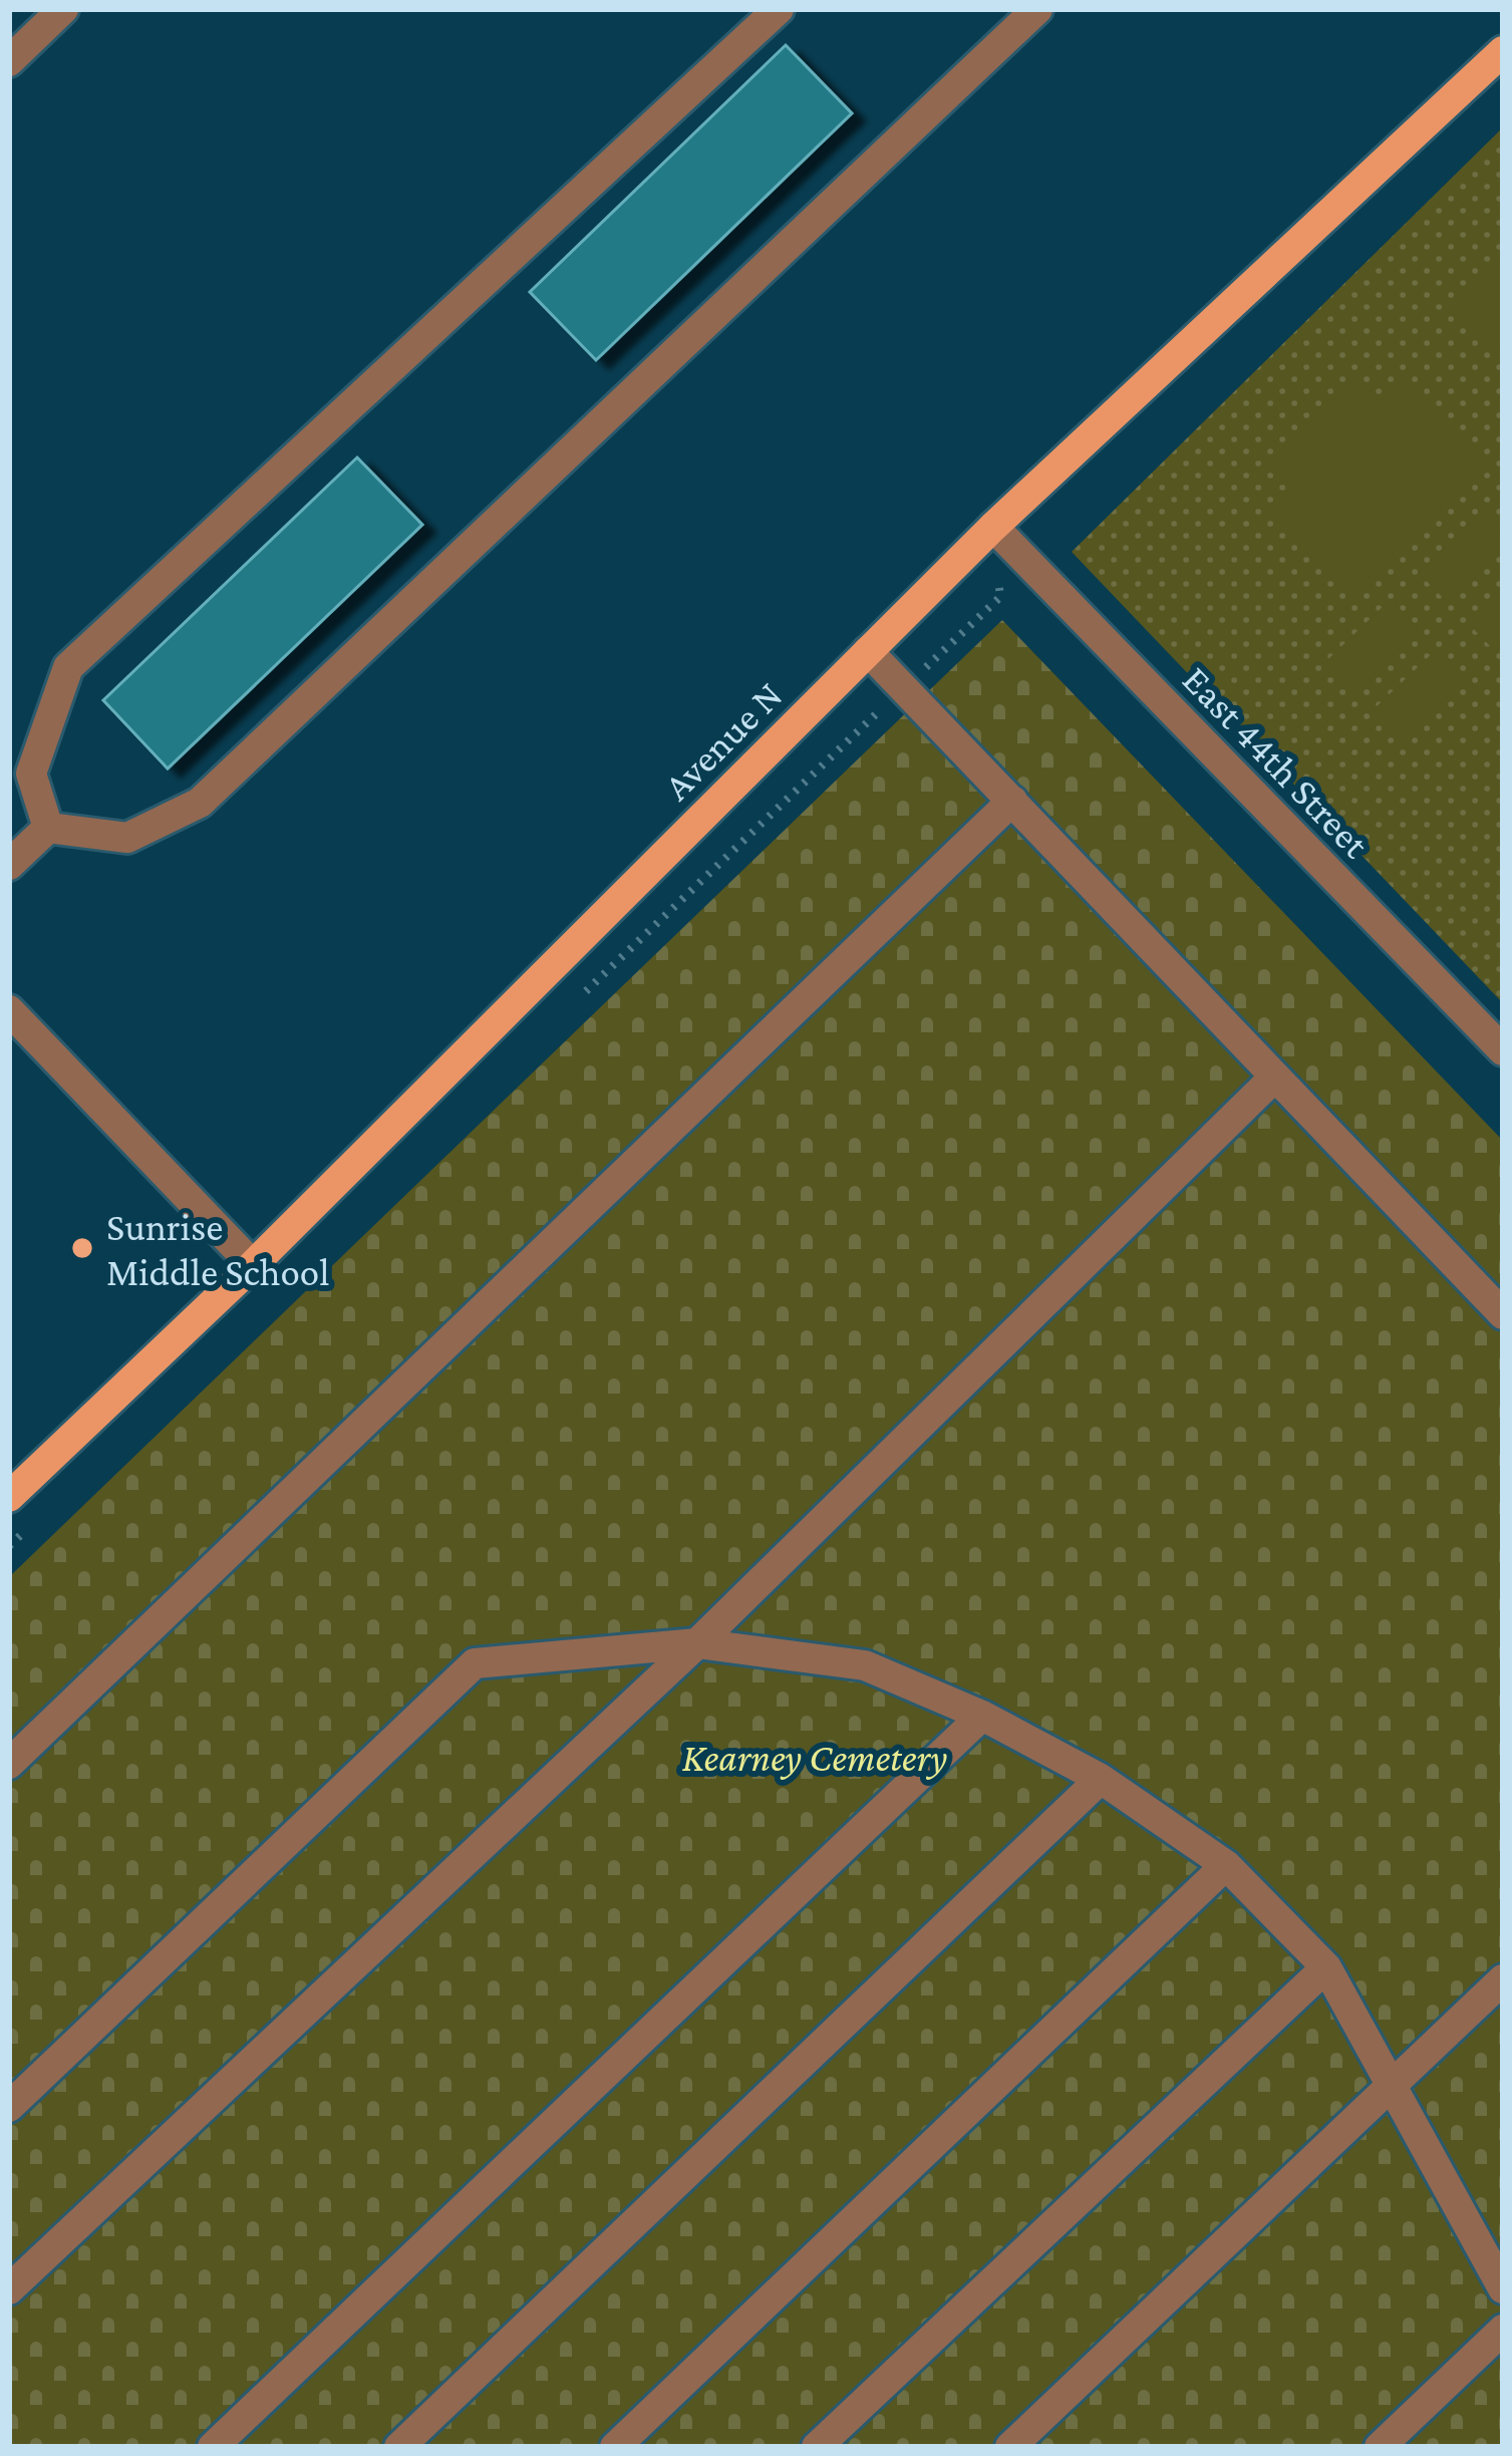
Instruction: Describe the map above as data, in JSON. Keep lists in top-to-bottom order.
{
  "streets": {
    "main road": ["Avenue N"],
    "street": ["East 44th Street"]
  },
  "crossings": [
    ["Avenue N", "East 44th Street"]
  ],
  "parks": ["Kearney Cemetery"],
  "places": ["Sunrise Middle School"]
}
